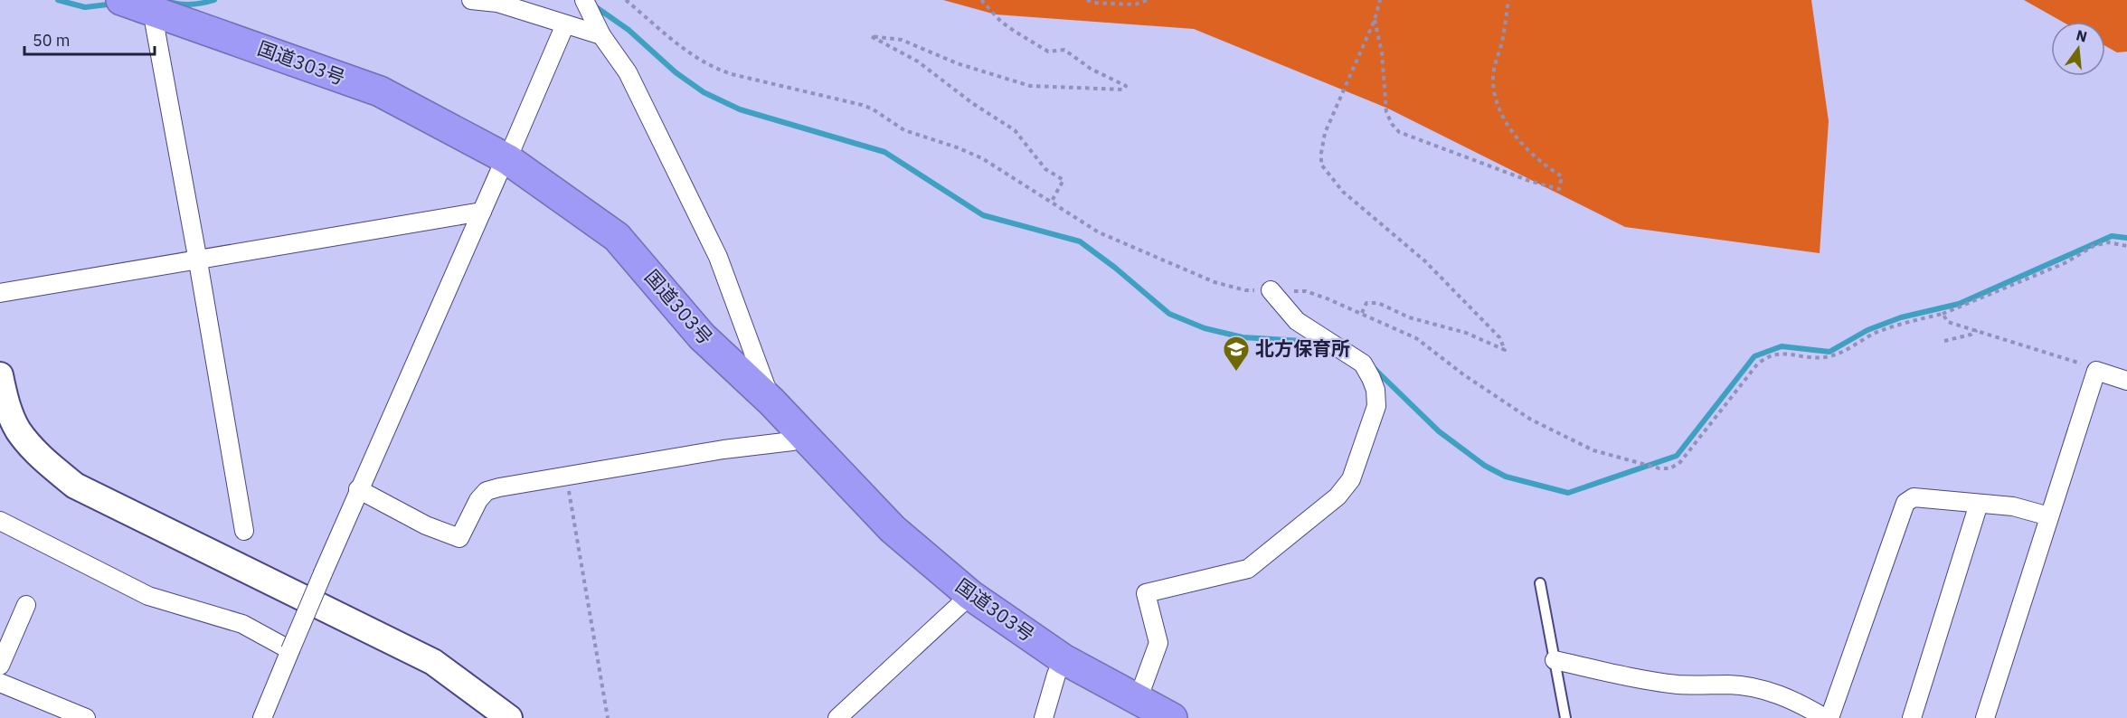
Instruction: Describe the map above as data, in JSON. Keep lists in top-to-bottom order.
{
  "streets": {
    "highway": ["国道303号"]
  },
  "places": {
    "school or university": ["北方保育所"]
  },
  "scale_bar": "50 m",
  "north": "top"
}
